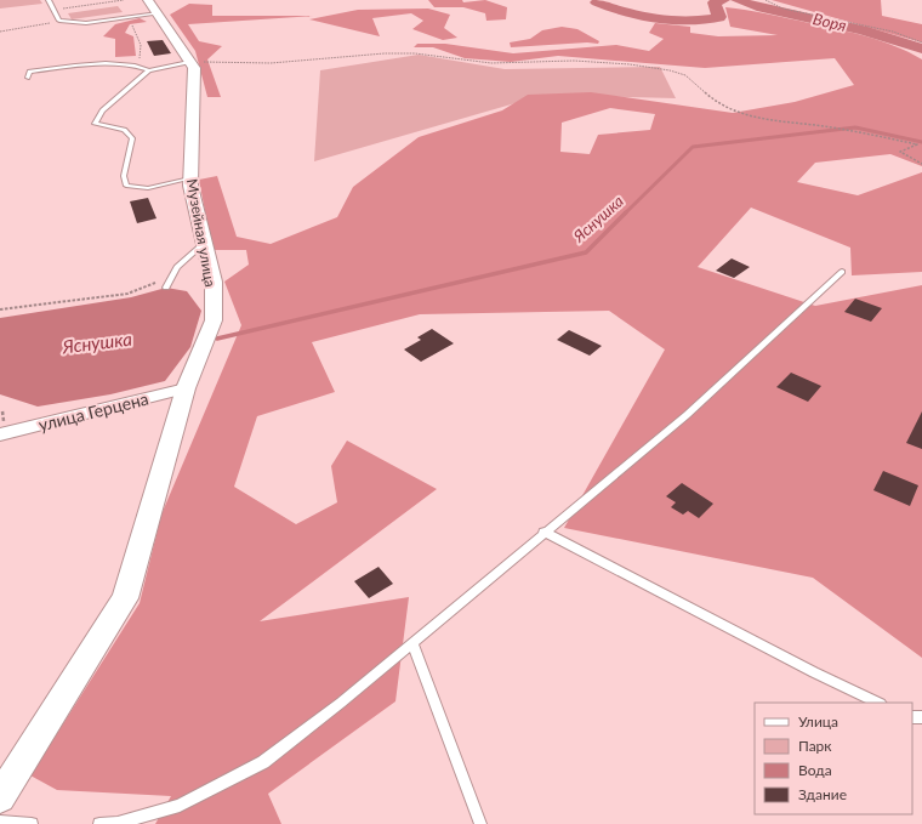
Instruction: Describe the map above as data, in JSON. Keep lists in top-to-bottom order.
{
  "streets": {
    "street": ["Музейная улица", "улица Герцена"]
  },
  "crossings": [
    ["Музейная улица", "улица Герцена"]
  ],
  "water": ["Воря", "Яснушка"],
  "legend": [
    "Улица",
    "Парк",
    "Вода",
    "Здание"
  ]
}
